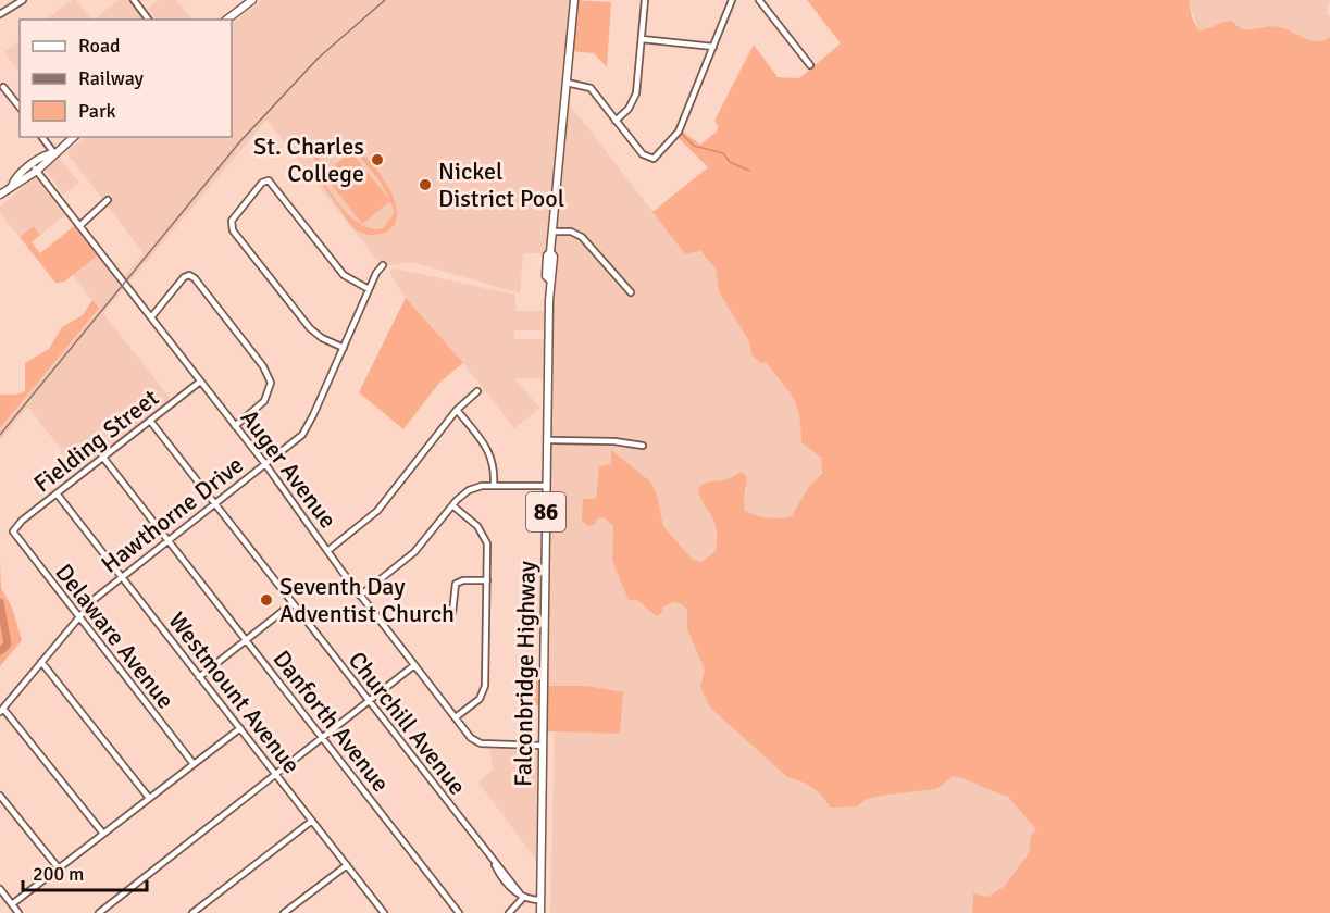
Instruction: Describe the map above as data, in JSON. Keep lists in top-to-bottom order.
{
  "streets": {
    "main road": ["86", "Falconbridge Highway"],
    "street": [
      "Fielding Street",
      "Auger Avenue",
      "Hawthorne Drive",
      "Delaware Avenue",
      "Westmount Avenue",
      "Danforth Avenue",
      "Churchill Avenue"
    ]
  },
  "crossings": [
    ["Fielding Street", "Auger Avenue"],
    ["Fielding Street", "Delaware Avenue"],
    ["Fielding Street", "Westmount Avenue"],
    ["Fielding Street", "Danforth Avenue"],
    ["Fielding Street", "Churchill Avenue"],
    ["Auger Avenue", "Hawthorne Drive"],
    ["Auger Avenue", "Falconbridge Highway"],
    ["Hawthorne Drive", "Delaware Avenue"],
    ["Hawthorne Drive", "Westmount Avenue"],
    ["Hawthorne Drive", "Danforth Avenue"],
    ["Hawthorne Drive", "Churchill Avenue"]
  ],
  "places": ["St. Charles College", "Nickel District Pool", "Seventh Day Adventist Church"],
  "legend": ["Road", "Railway", "Park"],
  "scale_bar": "200 m"
}
